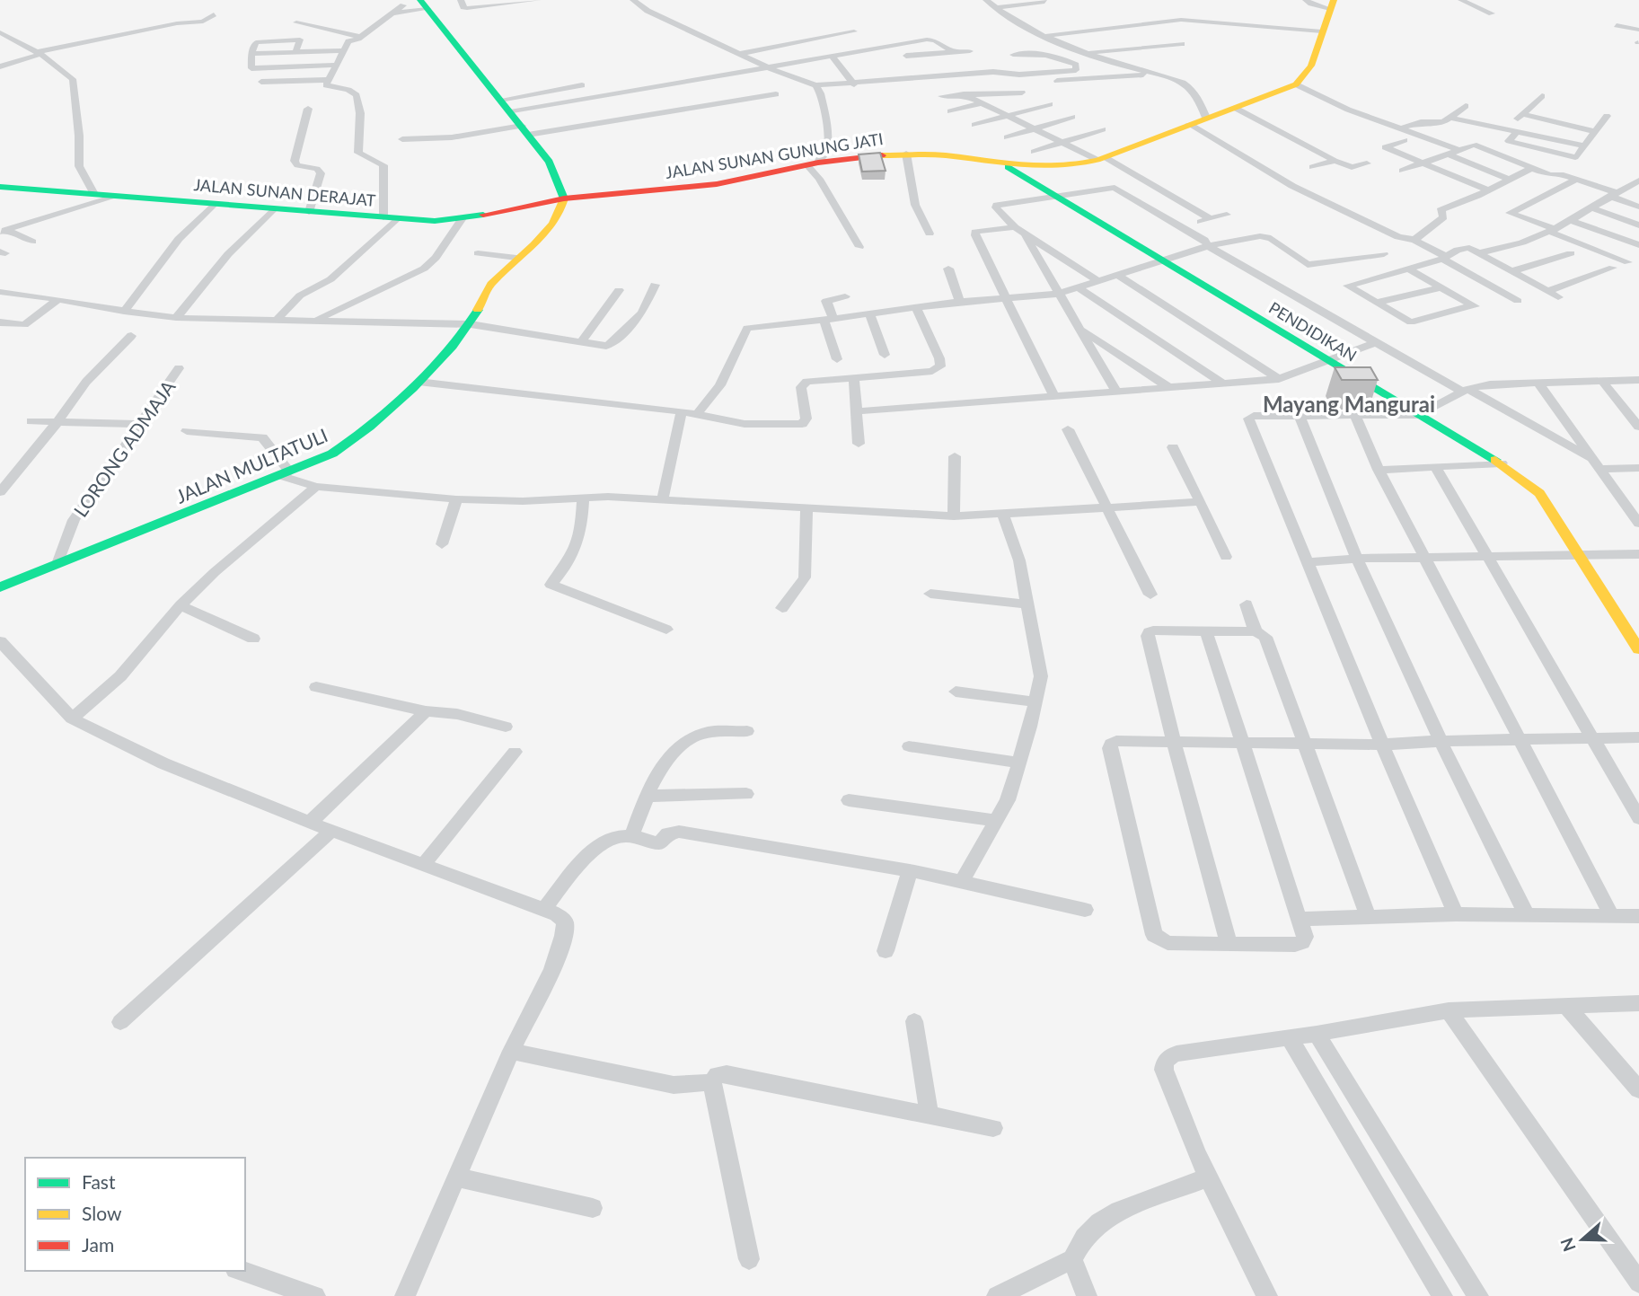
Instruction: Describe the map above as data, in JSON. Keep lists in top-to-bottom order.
{
  "streets": {
    "street": [
      "JALAN SUNAN GUNUNG JATI",
      "JALAN SUNAN DERAJAT",
      "PENDIDIKAN",
      "LORONG ADMAJA",
      "JALAN MULTATULI"
    ]
  },
  "crossings": [
    ["JALAN SUNAN GUNUNG JATI", "JALAN SUNAN DERAJAT"],
    ["JALAN SUNAN GUNUNG JATI", "PENDIDIKAN"],
    ["JALAN SUNAN GUNUNG JATI", "JALAN MULTATULI"],
    ["JALAN SUNAN DERAJAT", "JALAN MULTATULI"],
    ["LORONG ADMAJA", "JALAN MULTATULI"]
  ],
  "districts": ["Mayang Mangurai"],
  "legend": ["Fast", "Slow", "Jam"],
  "north": "left"
}
